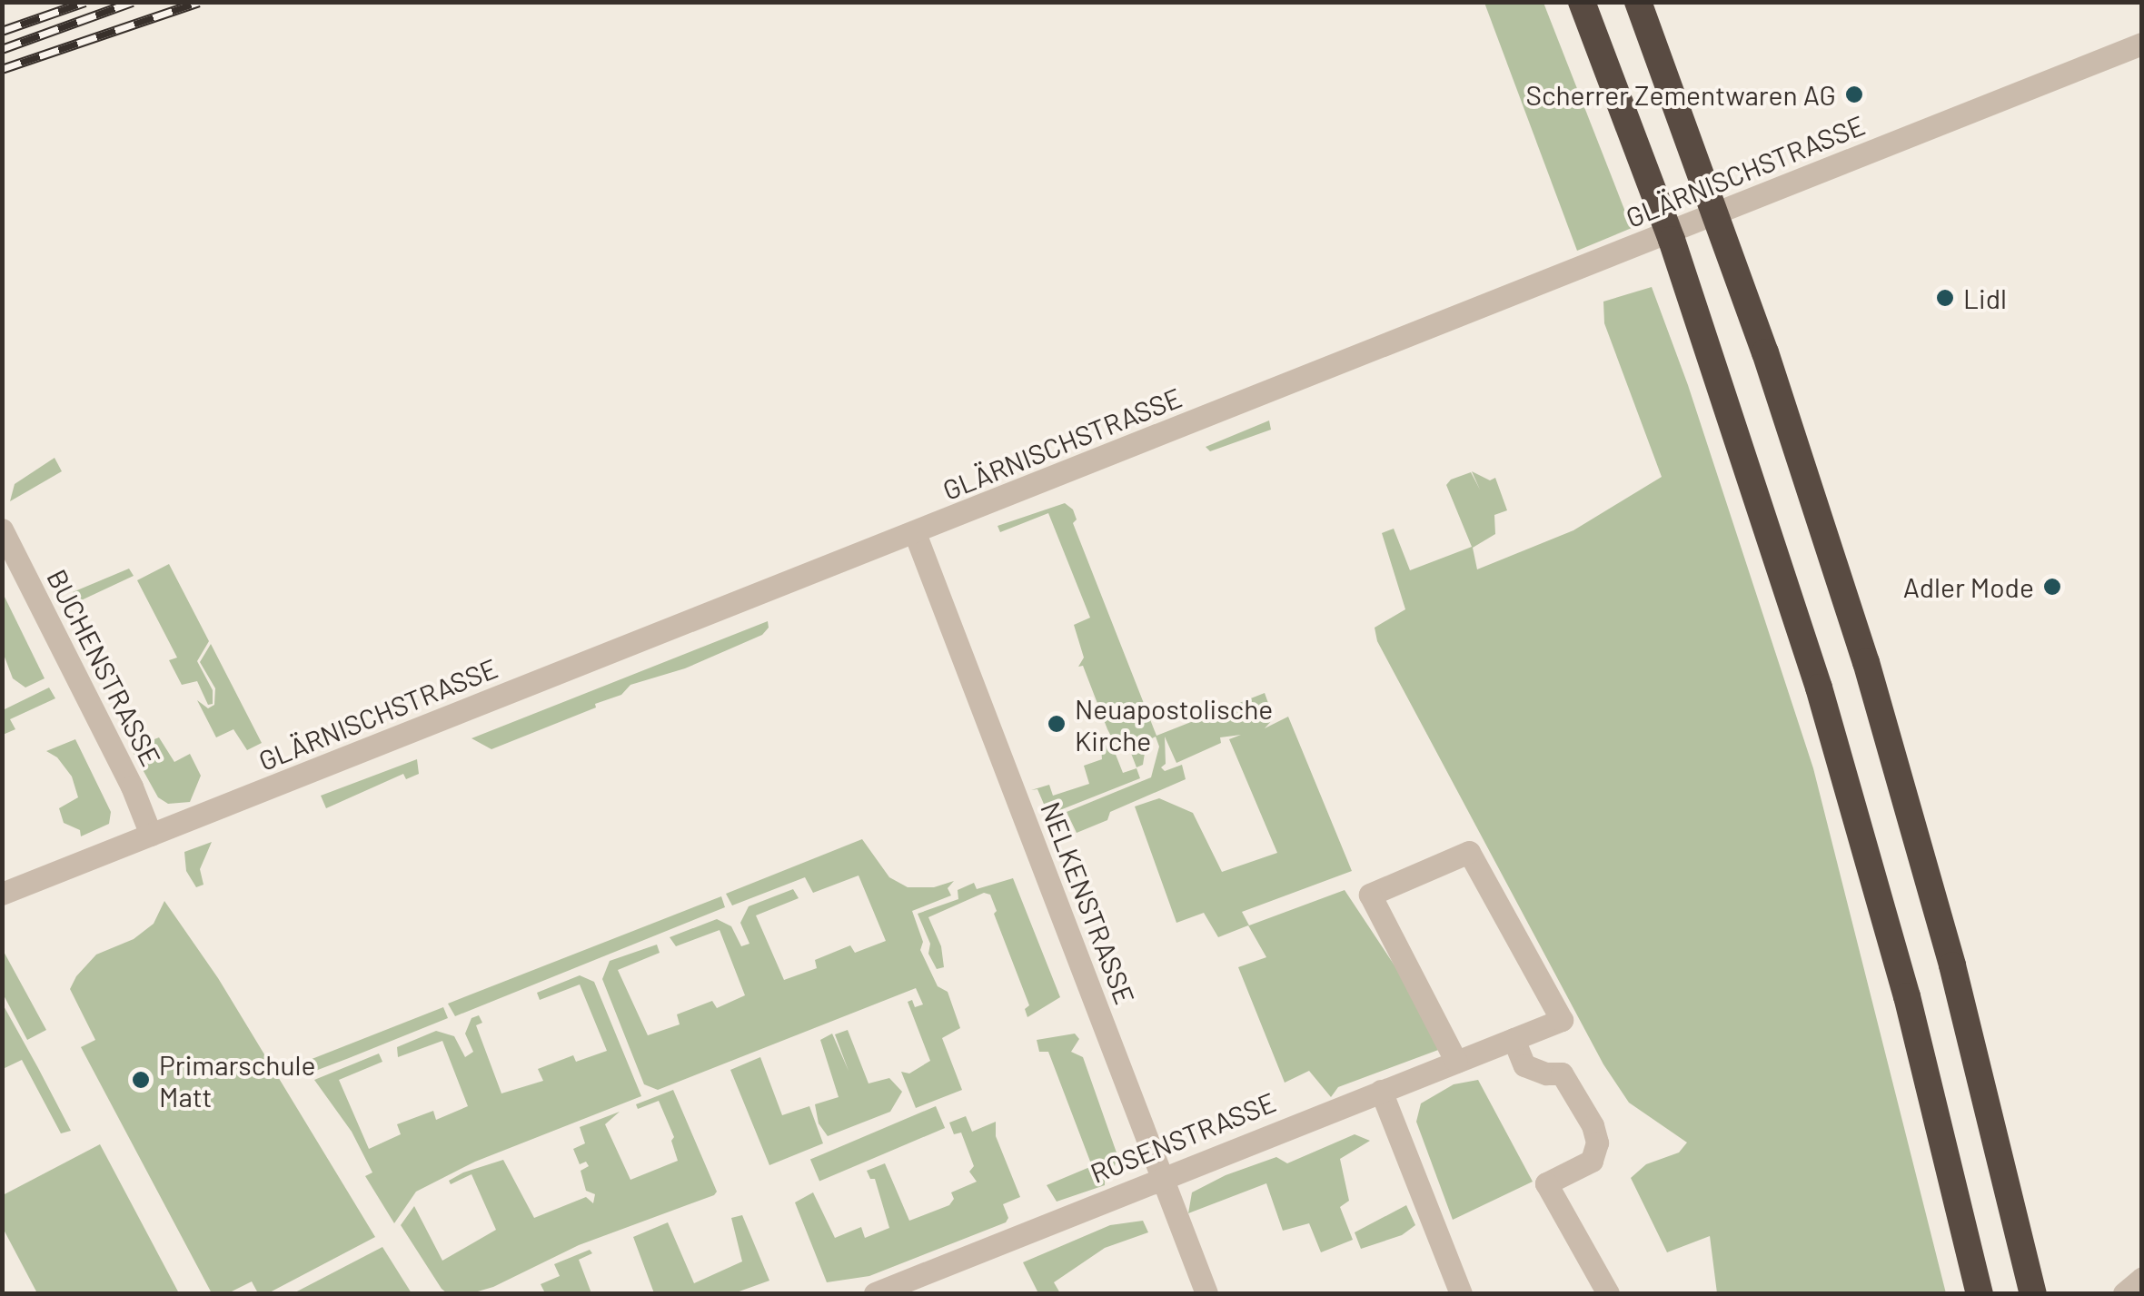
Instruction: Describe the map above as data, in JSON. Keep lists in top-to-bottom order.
{
  "streets": {
    "street": [
      "GLÄRNISCHSTRASSE",
      "BUCHENSTRASSE",
      "NELKENSTRASSE",
      "ROSENSTRASSE"
    ]
  },
  "crossings": [
    ["GLÄRNISCHSTRASSE", "BUCHENSTRASSE"],
    ["GLÄRNISCHSTRASSE", "NELKENSTRASSE"],
    ["NELKENSTRASSE", "ROSENSTRASSE"]
  ],
  "places": [
    "Scherrer Zementwaren AG",
    "Lidl",
    "Adler Mode",
    "Neuapostolische Kirche",
    "Primarschule Matt"
  ]
}
